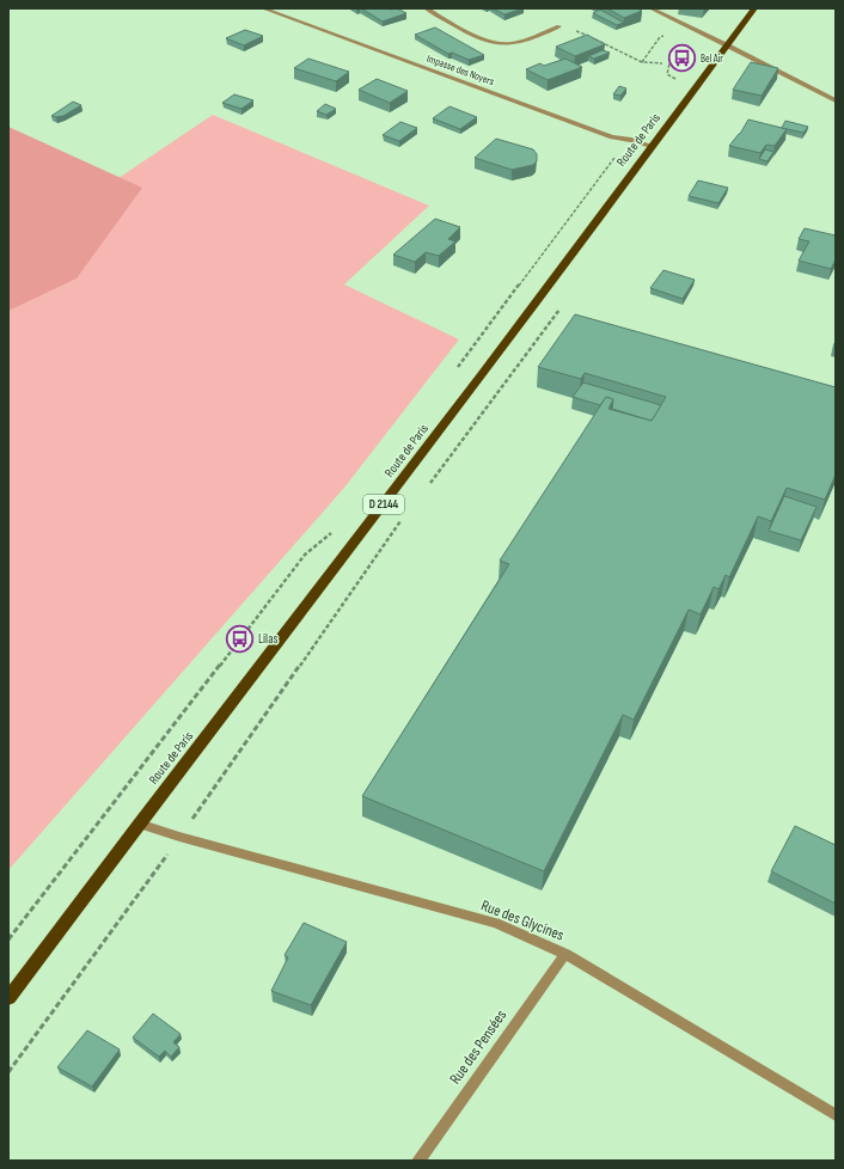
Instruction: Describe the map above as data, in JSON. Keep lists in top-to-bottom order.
{
  "streets": {
    "main road": ["Route de Paris", "D 2144"],
    "street": ["Impasse des Noyers", "Rue des Glycines", "Rue des Pensées"]
  },
  "crossings": [
    ["Impasse des Noyers", "Route de Paris"],
    ["Route de Paris", "Rue des Glycines"],
    ["Rue des Glycines", "Rue des Pensées"]
  ],
  "places": {
    "bus stop": ["Bel Air", "Lilas"]
  }
}
